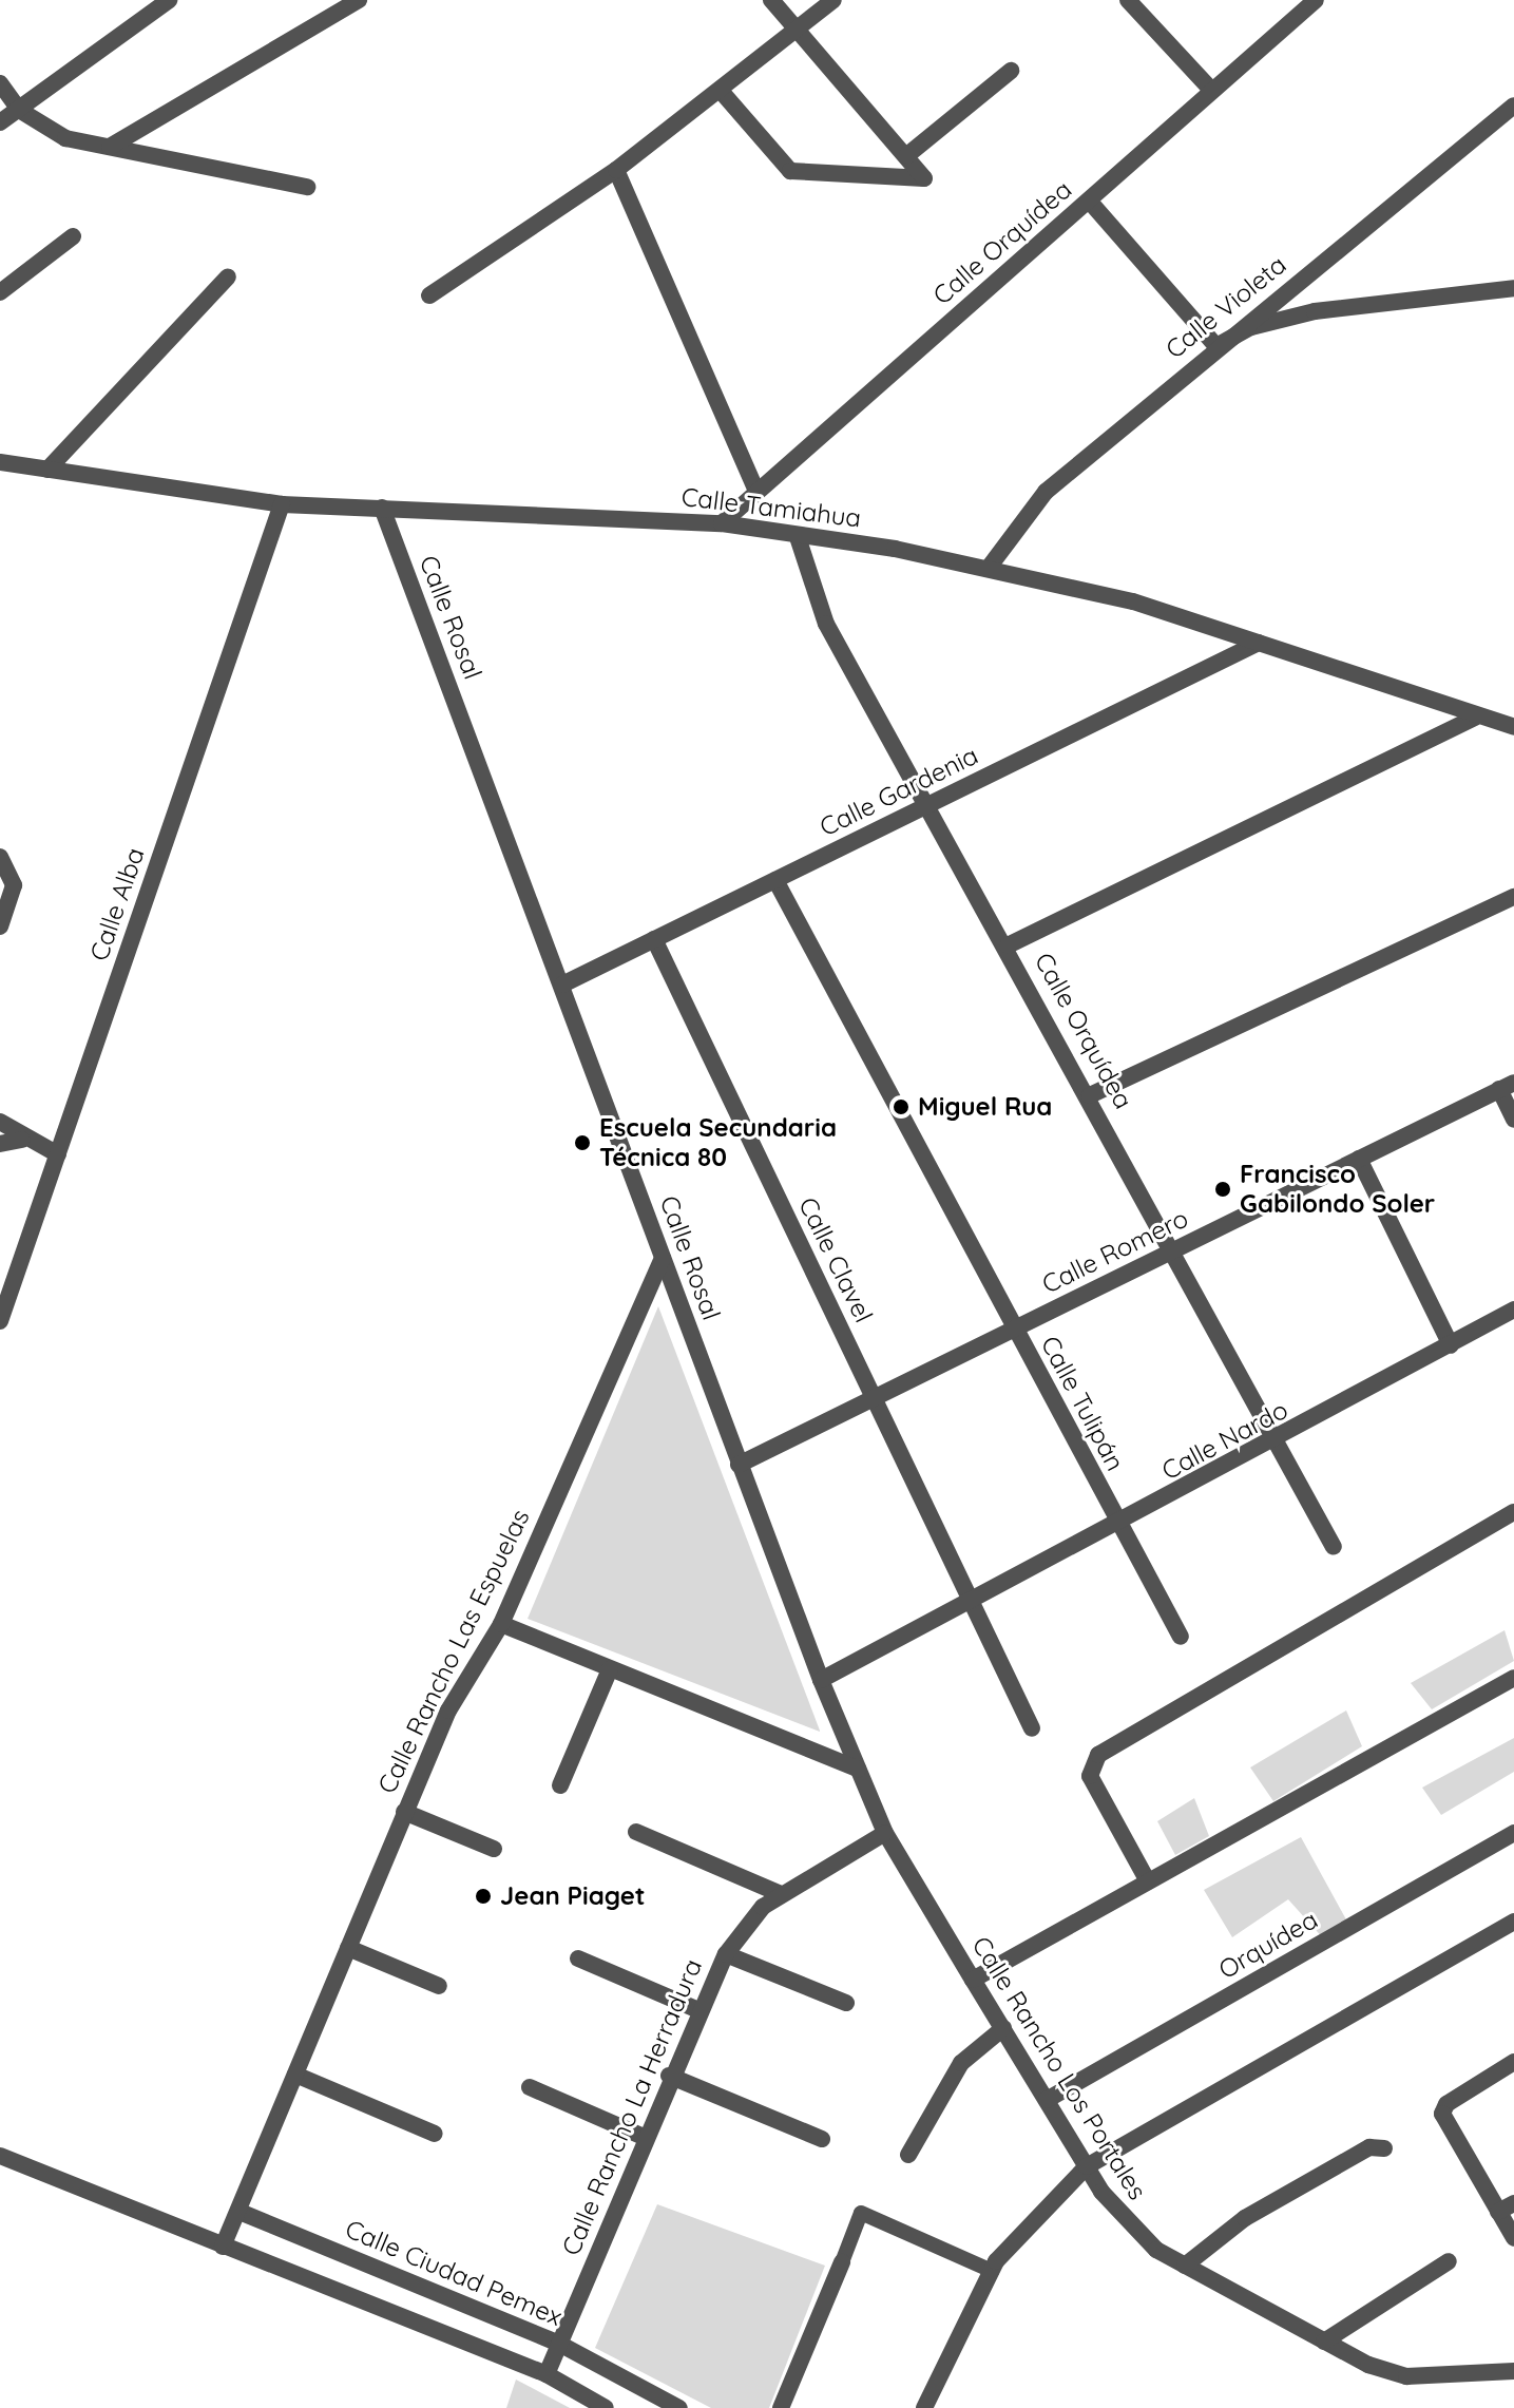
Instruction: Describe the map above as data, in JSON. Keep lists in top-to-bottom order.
{
  "streets": {
    "street": [
      "Calle Orquídea",
      "Calle Violeta",
      "Calle Tamiahua",
      "Calle Rosal",
      "Calle Gardenia",
      "Calle Alba",
      "Calle Romero",
      "Calle Clavel",
      "Calle Tulipán",
      "Calle Nardo",
      "Calle Rancho Las Espuelas",
      "Orquídea",
      "Calle Rancho Los Portales",
      "Calle Rancho La Herradura",
      "Calle Ciudad Pemex"
    ]
  },
  "crossings": [
    ["Calle Orquídea", "Calle Tamiahua"],
    ["Calle Orquídea", "Calle Gardenia"],
    ["Calle Orquídea", "Calle Romero"],
    ["Calle Orquídea", "Calle Nardo"],
    ["Calle Violeta", "Calle Tamiahua"],
    ["Calle Tamiahua", "Calle Rosal"],
    ["Calle Tamiahua", "Calle Gardenia"],
    ["Calle Tamiahua", "Calle Alba"],
    ["Calle Rosal", "Calle Gardenia"],
    ["Calle Rosal", "Calle Romero"],
    ["Calle Rosal", "Calle Nardo"],
    ["Calle Rosal", "Calle Rancho Las Espuelas"],
    ["Calle Rosal", "Calle Rancho Los Portales"],
    ["Calle Rosal", "Calle Rancho La Herradura"],
    ["Calle Gardenia", "Calle Clavel"],
    ["Calle Gardenia", "Calle Tulipán"],
    ["Calle Romero", "Calle Clavel"],
    ["Calle Romero", "Calle Tulipán"],
    ["Calle Clavel", "Calle Nardo"],
    ["Calle Tulipán", "Calle Nardo"],
    ["Calle Rancho Las Espuelas", "Calle Ciudad Pemex"],
    ["Orquídea", "Calle Rancho Los Portales"],
    ["Calle Rancho Los Portales", "Calle Rancho La Herradura"],
    ["Calle Rancho La Herradura", "Calle Ciudad Pemex"]
  ],
  "places": [
    "Miguel Rua",
    "Escuela Secundaria Técnica 80",
    "Francisco Gabilondo Soler",
    "Jean Piaget"
  ]
}
